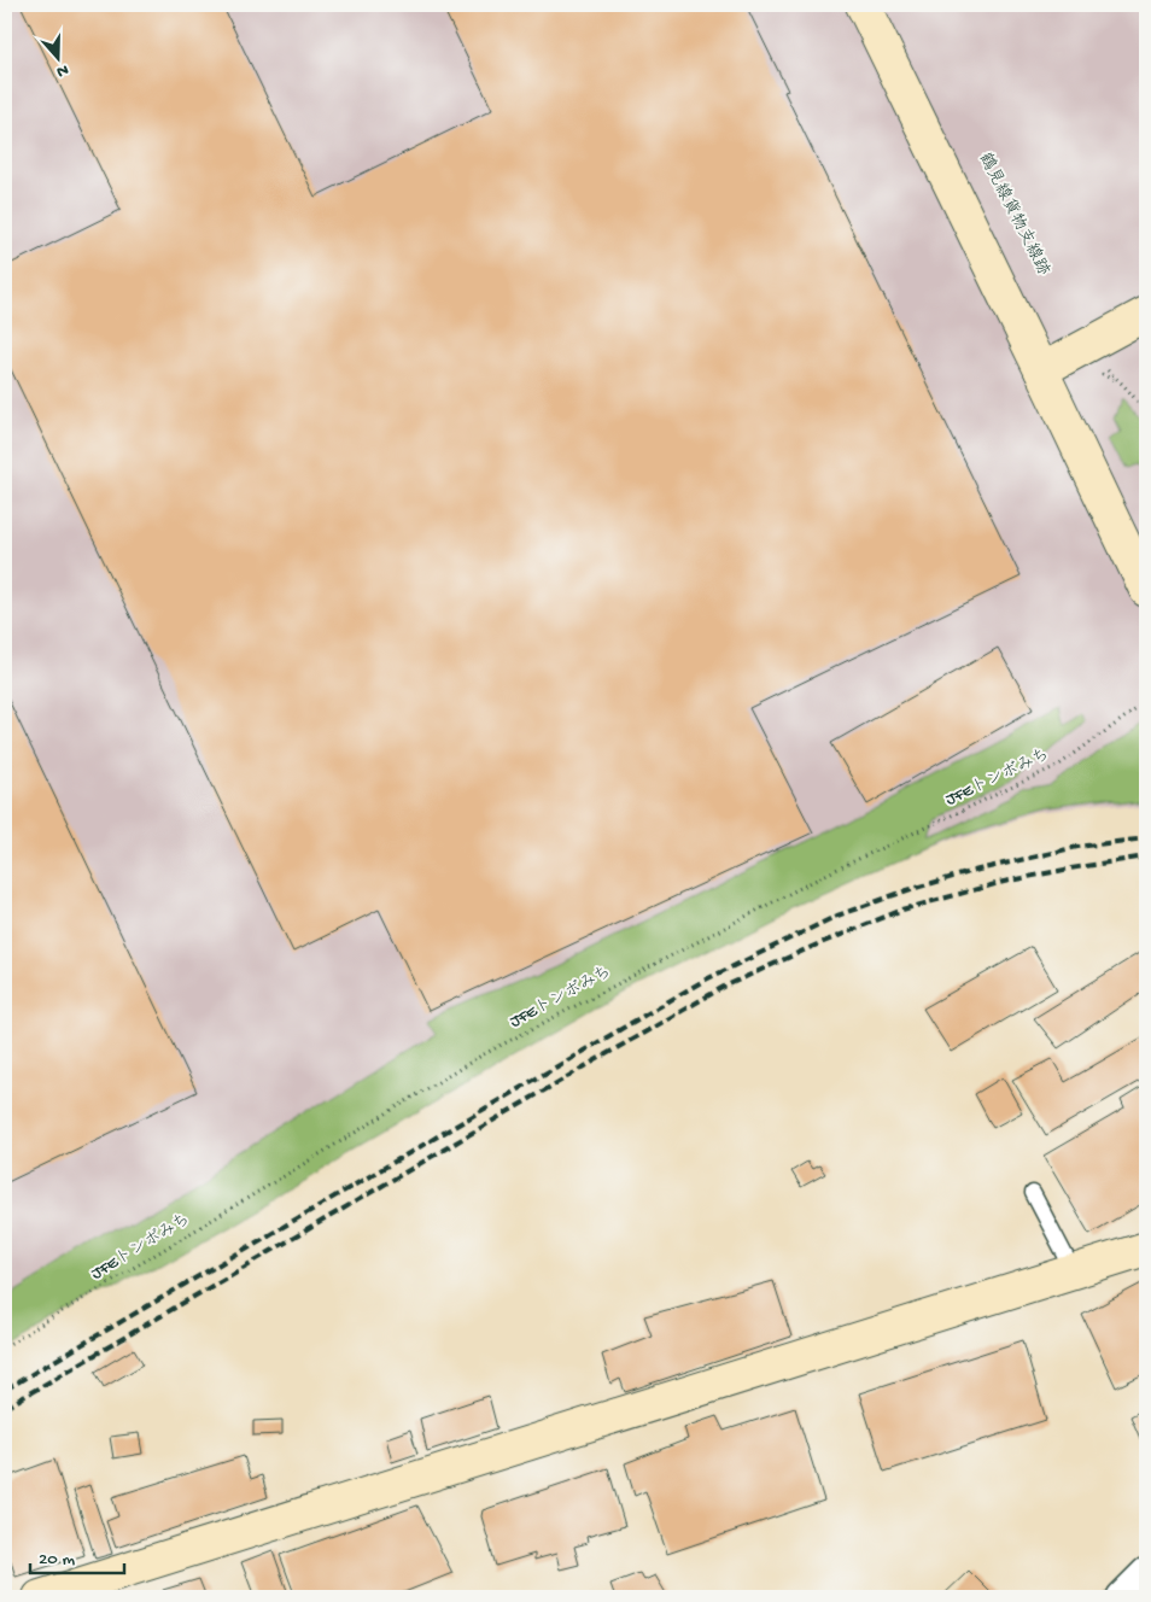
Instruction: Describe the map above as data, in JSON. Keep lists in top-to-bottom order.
{
  "streets": {
    "path": ["JFEトンボみち"]
  },
  "scale_bar": "20 m",
  "north": "bottom"
}
